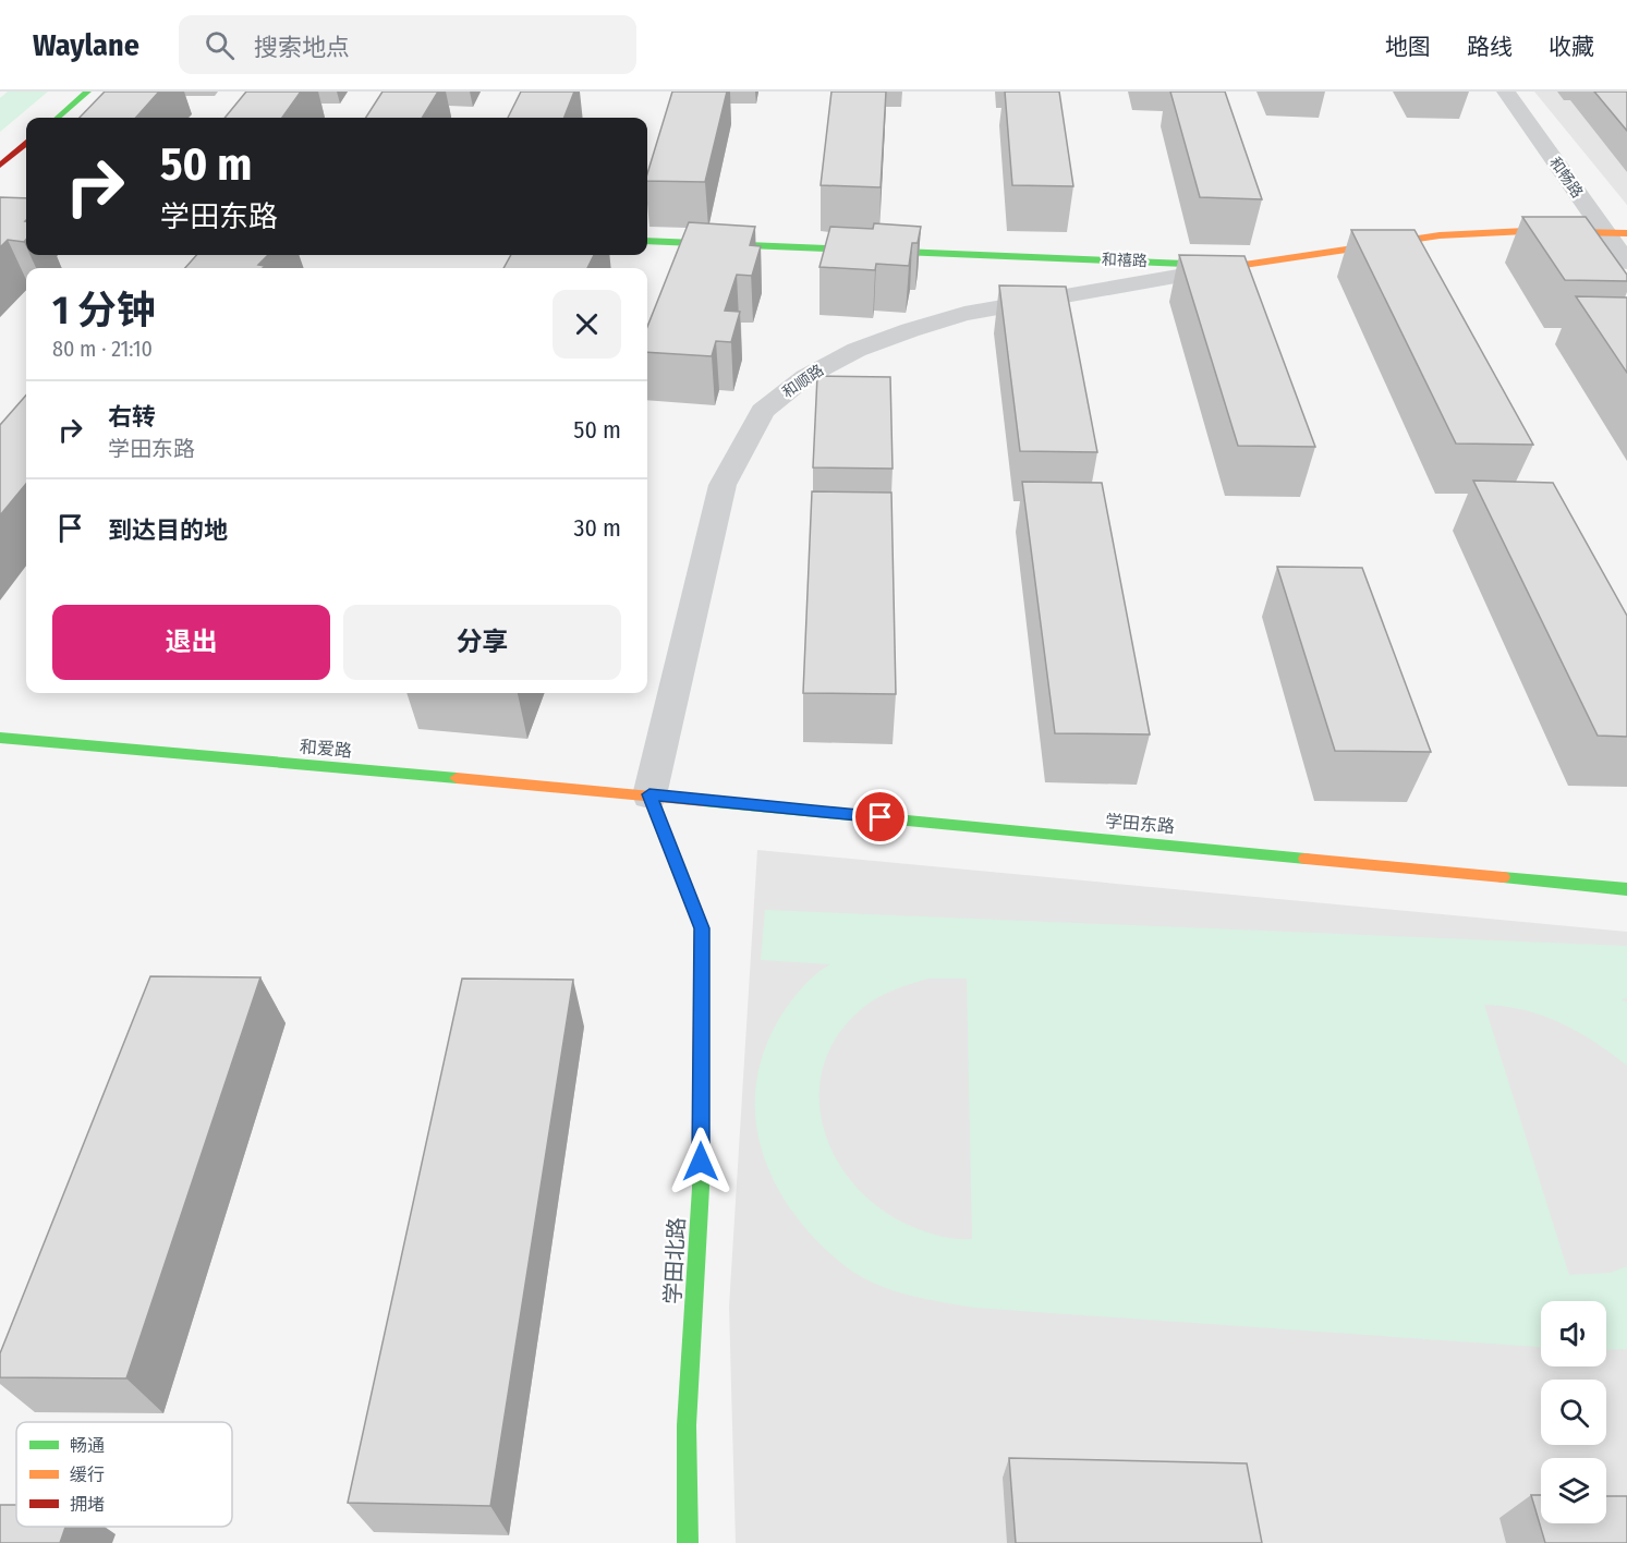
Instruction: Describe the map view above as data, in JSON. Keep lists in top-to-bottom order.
{
  "streets": {
    "street": [
      "和畅路",
      "和禧路",
      "和顺路",
      "和爱路",
      "学田东路",
      "学田北路"
    ]
  },
  "crossings": [
    ["和畅路", "和禧路"],
    ["和禧路", "和顺路"],
    ["和顺路", "和爱路"],
    ["和顺路", "学田东路"],
    ["和顺路", "学田北路"],
    ["和爱路", "学田东路"],
    ["和爱路", "学田北路"],
    ["学田东路", "学田北路"]
  ],
  "legend": ["畅通", "缓行", "拥堵"],
  "page": {
    "header": "Waylane",
    "search": "搜索地点",
    "nav": ["地图", "路线", "收藏"],
    "turn": ["50 m", "学田东路"],
    "heading": ["1 分钟", "80 m · 21:10"],
    "list": [
      {
        "name": "右转",
        "note": "学田东路",
        "value": "50 m"
      },
      {
        "name": "到达目的地",
        "value": "30 m"
      }
    ],
    "buttons": ["退出", "分享"]
  }
}
